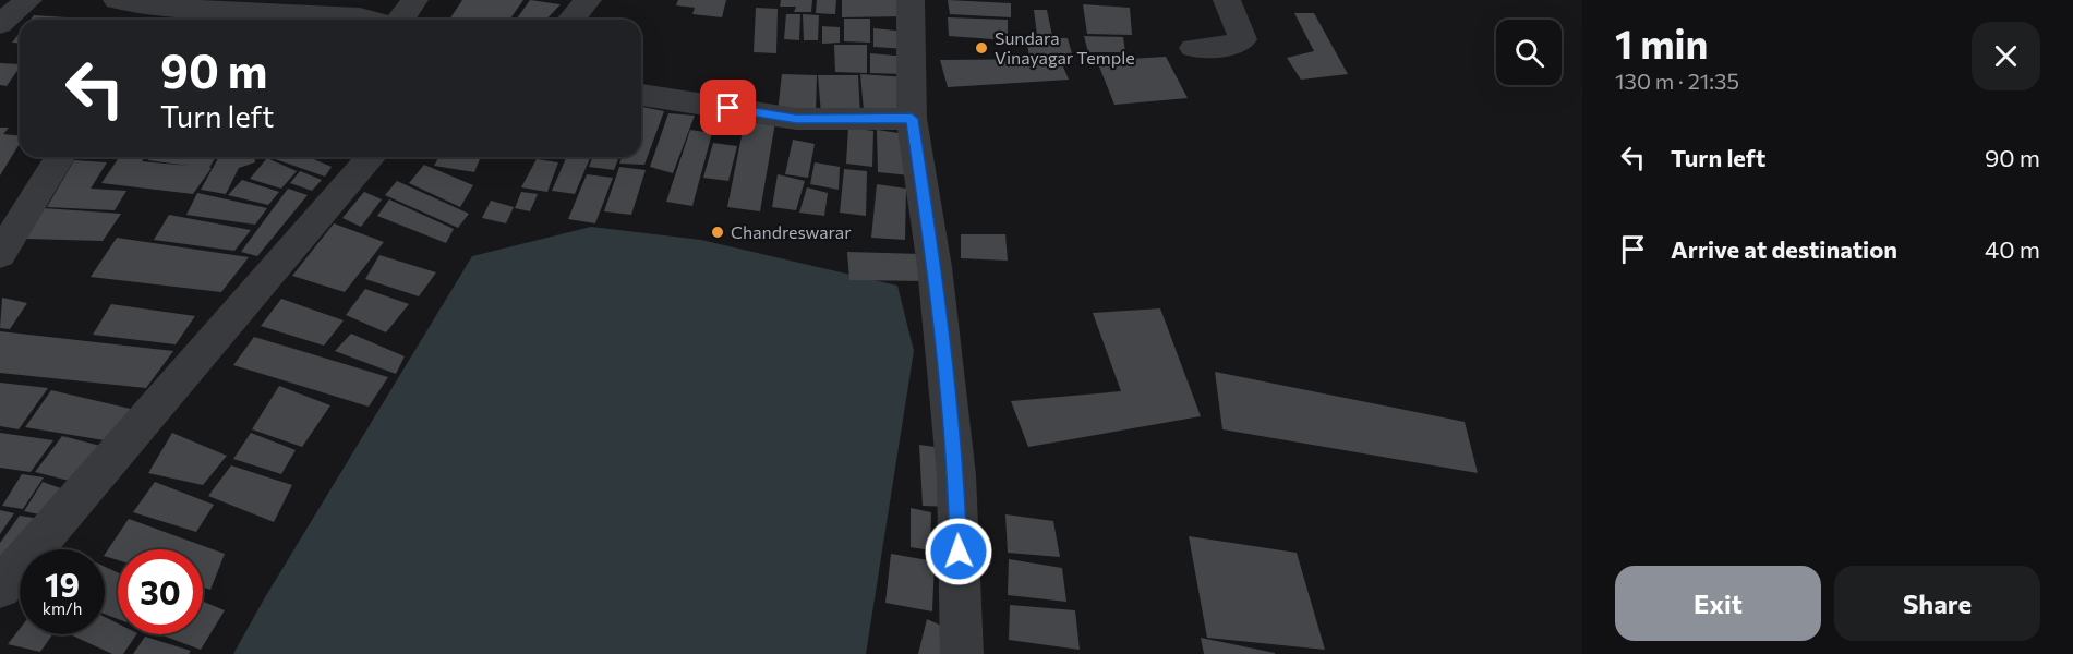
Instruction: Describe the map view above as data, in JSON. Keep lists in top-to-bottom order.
{
  "places": ["Sundara Vinayagar Temple", "Chandreswarar"],
  "page": {
    "heading": ["1 min", "130 m · 21:35"],
    "turn": ["90 m", "Turn left"],
    "list": [
      {
        "name": "Turn left",
        "value": "90 m"
      },
      {
        "name": "Arrive at destination",
        "value": "40 m"
      }
    ],
    "speed": "19 km/h",
    "limit": "30",
    "buttons": ["Exit", "Share"]
  }
}
